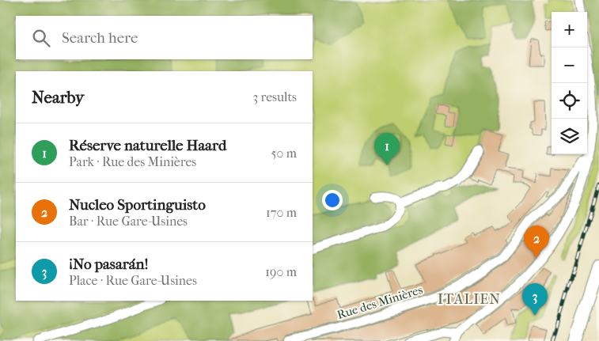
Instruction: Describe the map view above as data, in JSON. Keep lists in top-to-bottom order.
{
  "streets": {
    "street": ["Rue des Minières"]
  },
  "districts": ["ITALIEN"],
  "page": {
    "map_buttons": ["+", "−"],
    "search": "Search here",
    "heading": ["Nearby", "3 results"],
    "list": [
      {
        "mark": "1",
        "name": "Réserve naturelle Haard",
        "note": "Park · Rue des Minières",
        "value": "50 m"
      },
      {
        "mark": "2",
        "name": "Nucleo Sportinguisto",
        "note": "Bar · Rue Gare-Usines",
        "value": "170 m"
      },
      {
        "mark": "3",
        "name": "¡No pasarán!",
        "note": "Place · Rue Gare-Usines",
        "value": "190 m"
      }
    ],
    "pins": ["1", "2", "3"]
  }
}
